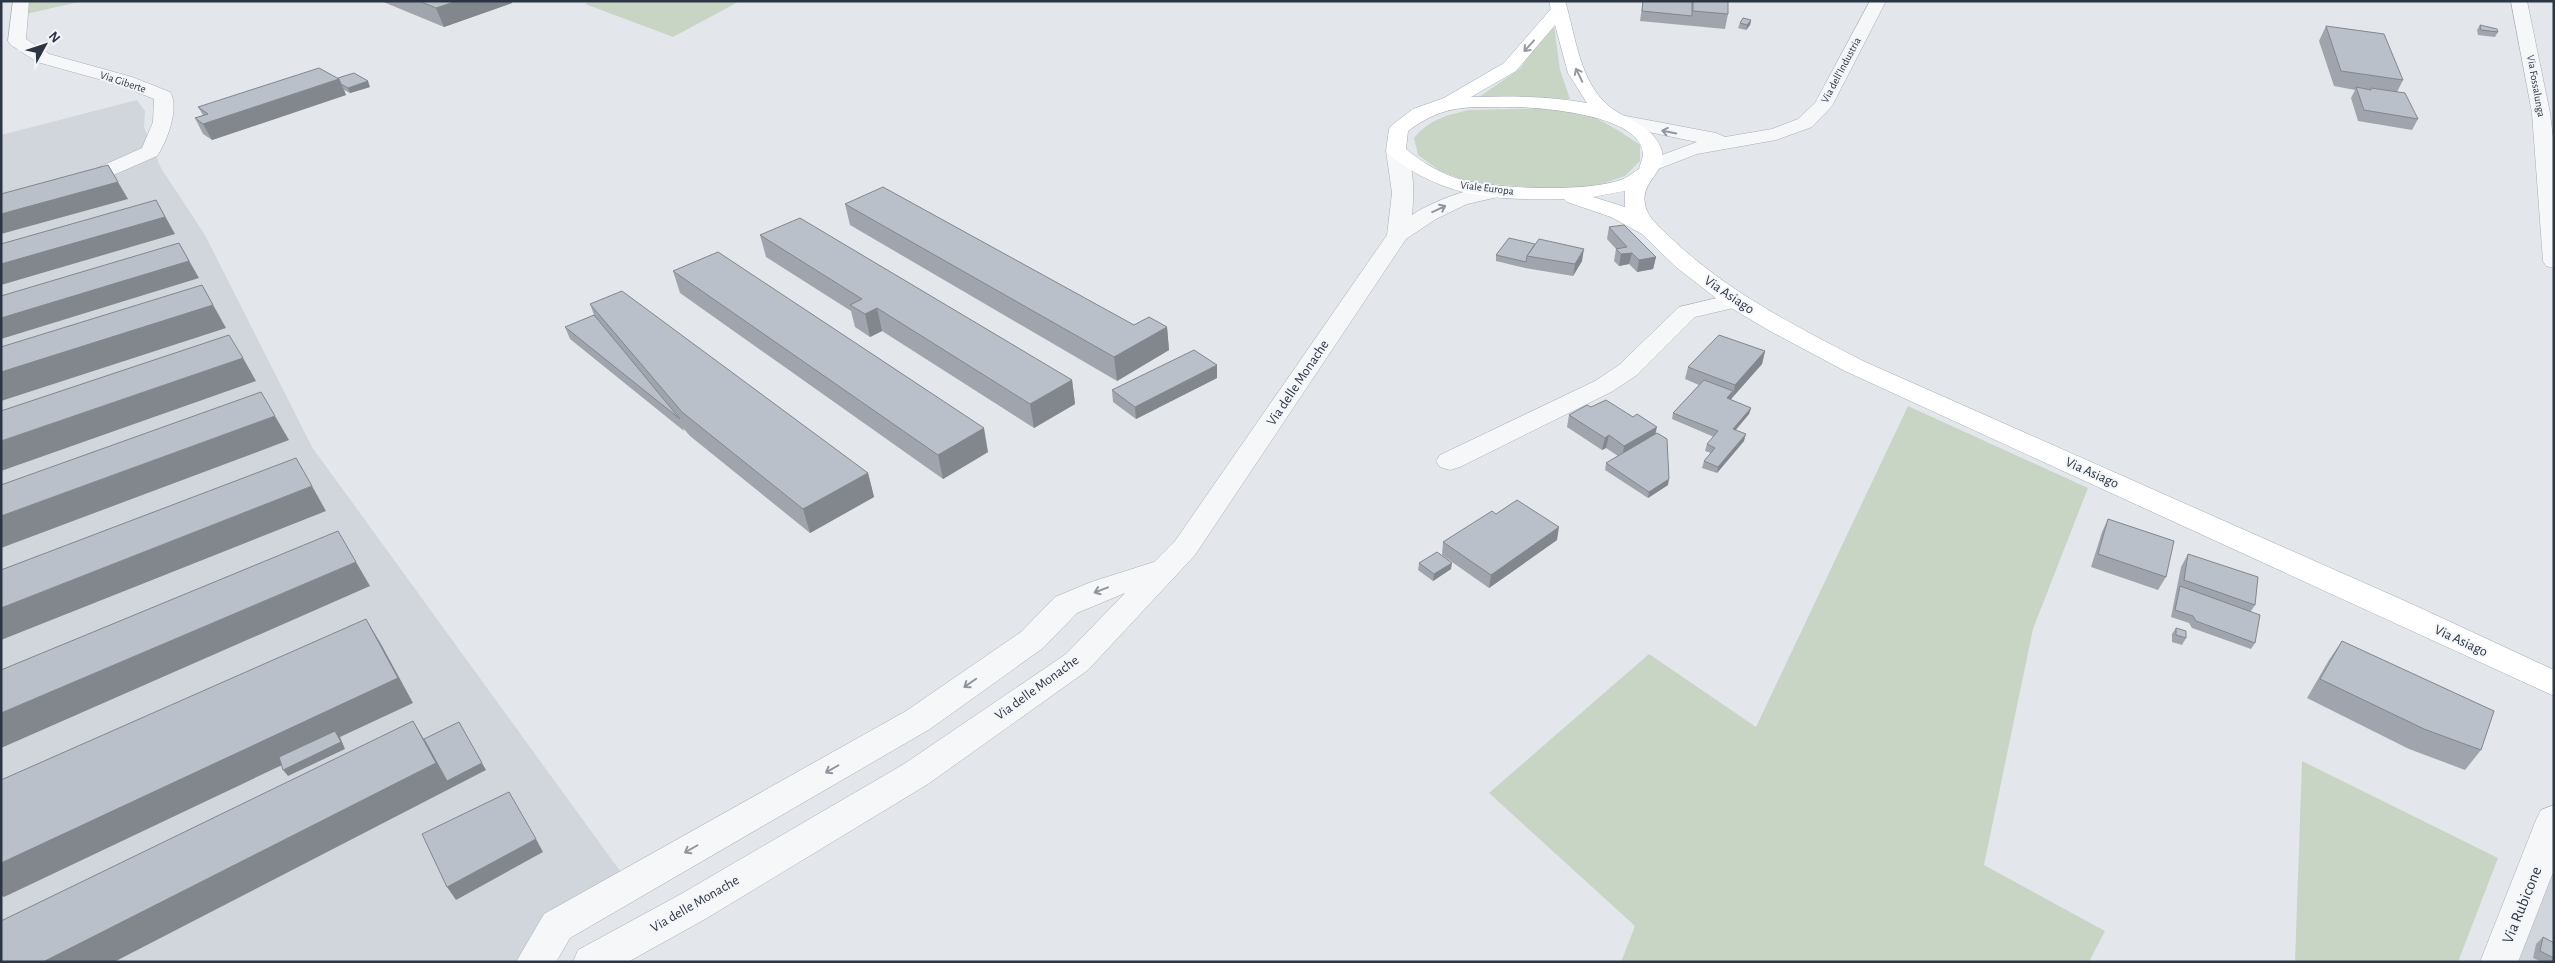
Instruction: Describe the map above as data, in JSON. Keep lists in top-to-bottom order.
{
  "streets": {
    "main road": ["Viale Europa", "Via Asiago"],
    "street": [
      "Via dell'Industria",
      "Via Giberte",
      "Via Fossalunga",
      "Via delle Monache",
      "Via Rubicone"
    ]
  },
  "north": "top right"
}
